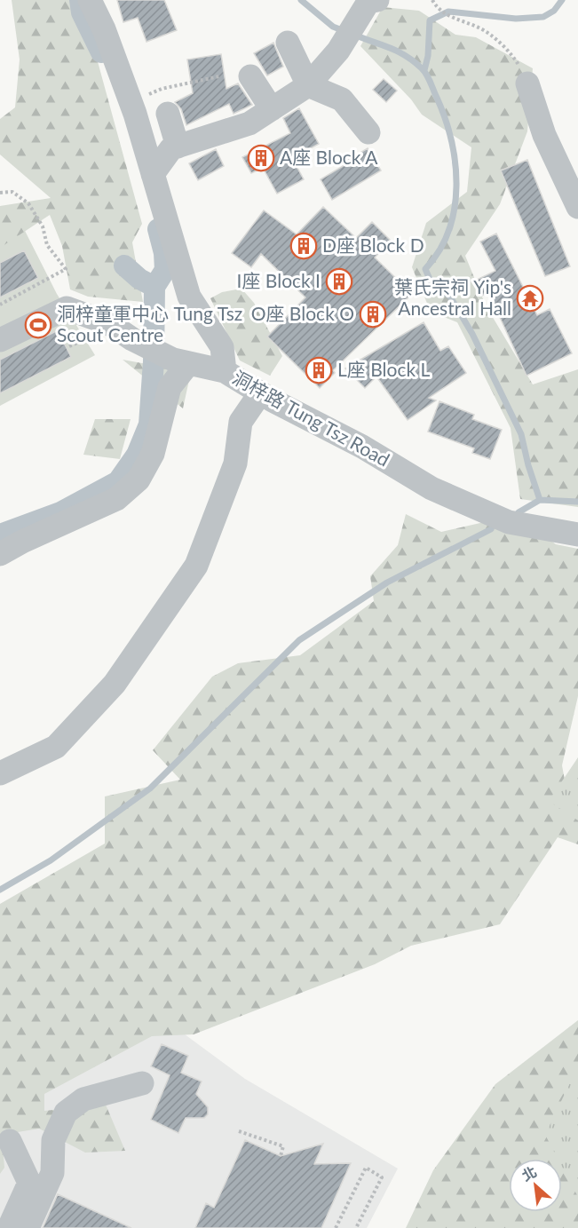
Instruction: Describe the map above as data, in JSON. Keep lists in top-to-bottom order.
{
  "streets": {
    "street": ["洞梓路 Tung Tsz Road"]
  },
  "places": {
    "building": [
      "A座 Block A",
      "D座 Block D",
      "I座 Block I",
      "O座 Block O",
      "L座 Block L"
    ],
    "temple": ["葉氏宗祠 Yip's Ancestral Hall"],
    "sports": ["洞梓童軍中心 Tung Tsz Scout Centre"]
  },
  "north": "top left"
}
